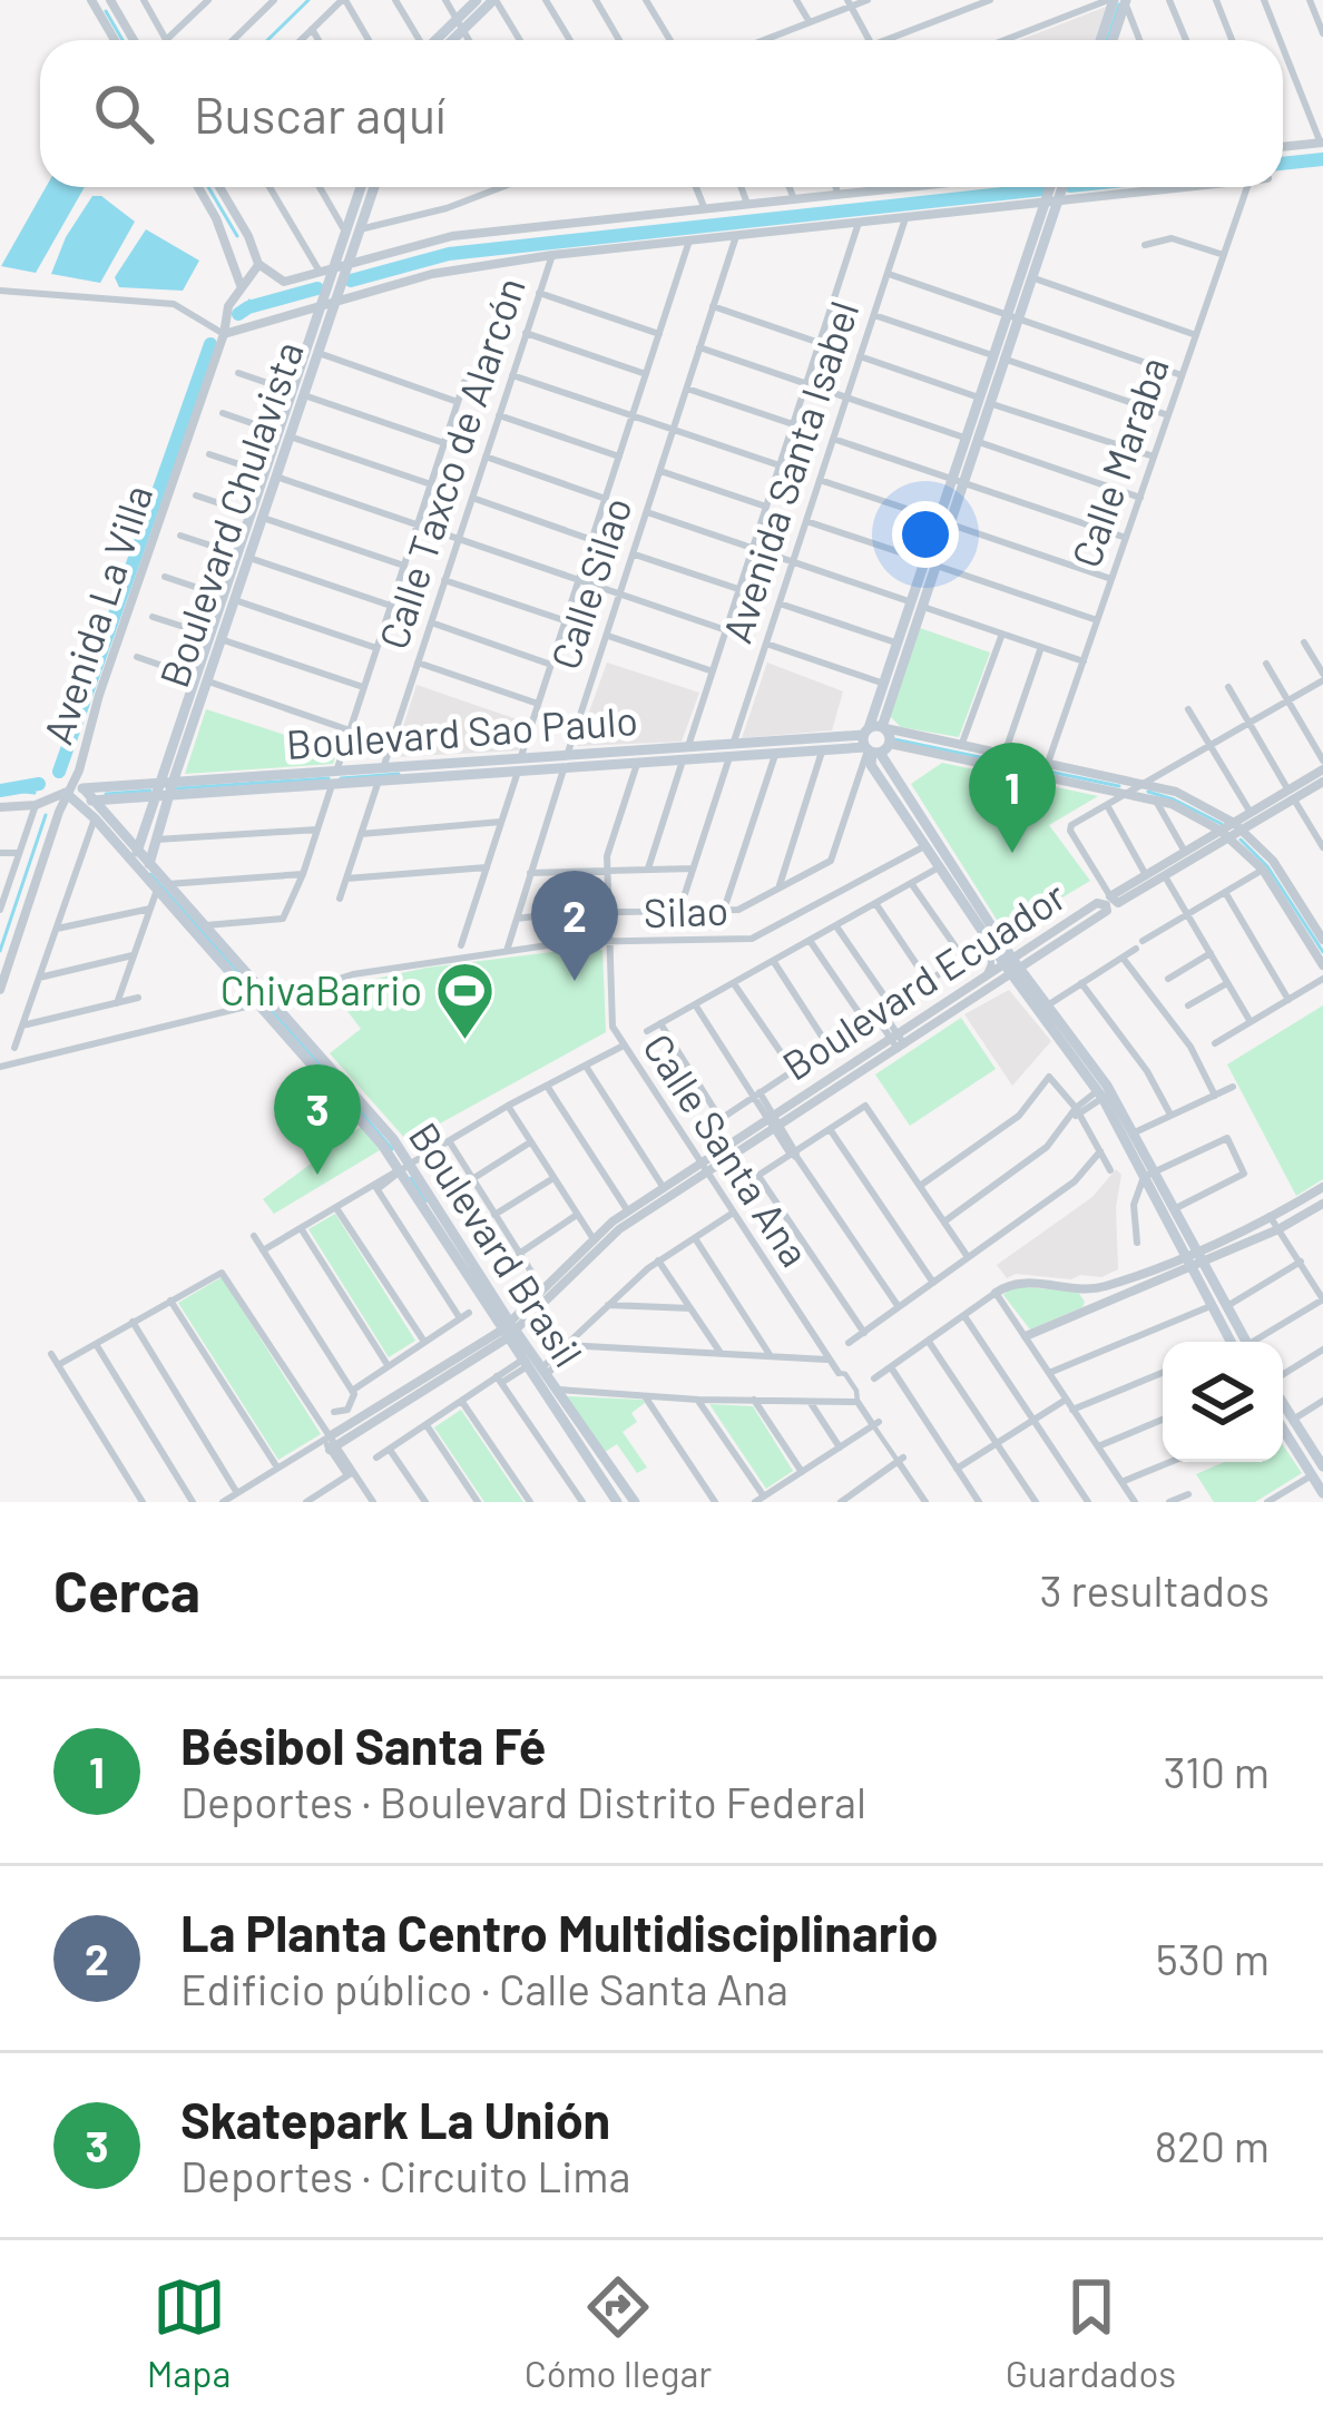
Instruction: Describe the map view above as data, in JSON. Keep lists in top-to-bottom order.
{
  "streets": {
    "main road": ["Boulevard Chulavista", "Boulevard Sao Paulo", "Boulevard Brasil"],
    "street": [
      "Calle Maraba",
      "Calle Taxco de Alarcón",
      "Avenida Santa Isabel",
      "Calle Silao",
      "Avenida La Villa",
      "Silao",
      "Boulevard Ecuador",
      "Calle Santa Ana"
    ]
  },
  "crossings": [
    ["Calle Maraba", "Boulevard Sao Paulo"],
    ["Calle Taxco de Alarcón", "Boulevard Sao Paulo"],
    ["Avenida Santa Isabel", "Boulevard Sao Paulo"],
    ["Boulevard Chulavista", "Boulevard Sao Paulo"],
    ["Boulevard Chulavista", "Boulevard Brasil"],
    ["Calle Silao", "Boulevard Sao Paulo"],
    ["Calle Silao", "Silao"],
    ["Avenida La Villa", "Boulevard Sao Paulo"],
    ["Boulevard Sao Paulo", "Calle Santa Ana"],
    ["Boulevard Sao Paulo", "Boulevard Brasil"],
    ["Silao", "Calle Santa Ana"],
    ["Silao", "Boulevard Brasil"],
    ["Boulevard Ecuador", "Calle Santa Ana"],
    ["Boulevard Ecuador", "Boulevard Brasil"]
  ],
  "places": {
    "sports": ["ChivaBarrio"]
  },
  "page": {
    "search": "Buscar aquí",
    "pins": ["1", "2", "3"],
    "heading": ["Cerca", "3 resultados"],
    "list": [
      {
        "mark": "1",
        "name": "Bésibol Santa Fé",
        "note": "Deportes · Boulevard Distrito Federal",
        "value": "310 m"
      },
      {
        "mark": "2",
        "name": "La Planta Centro Multidisciplinario",
        "note": "Edificio público · Calle Santa Ana",
        "value": "530 m"
      },
      {
        "mark": "3",
        "name": "Skatepark La Unión",
        "note": "Deportes · Circuito Lima",
        "value": "820 m"
      }
    ],
    "nav": ["Mapa", "Cómo llegar", "Guardados"]
  }
}
